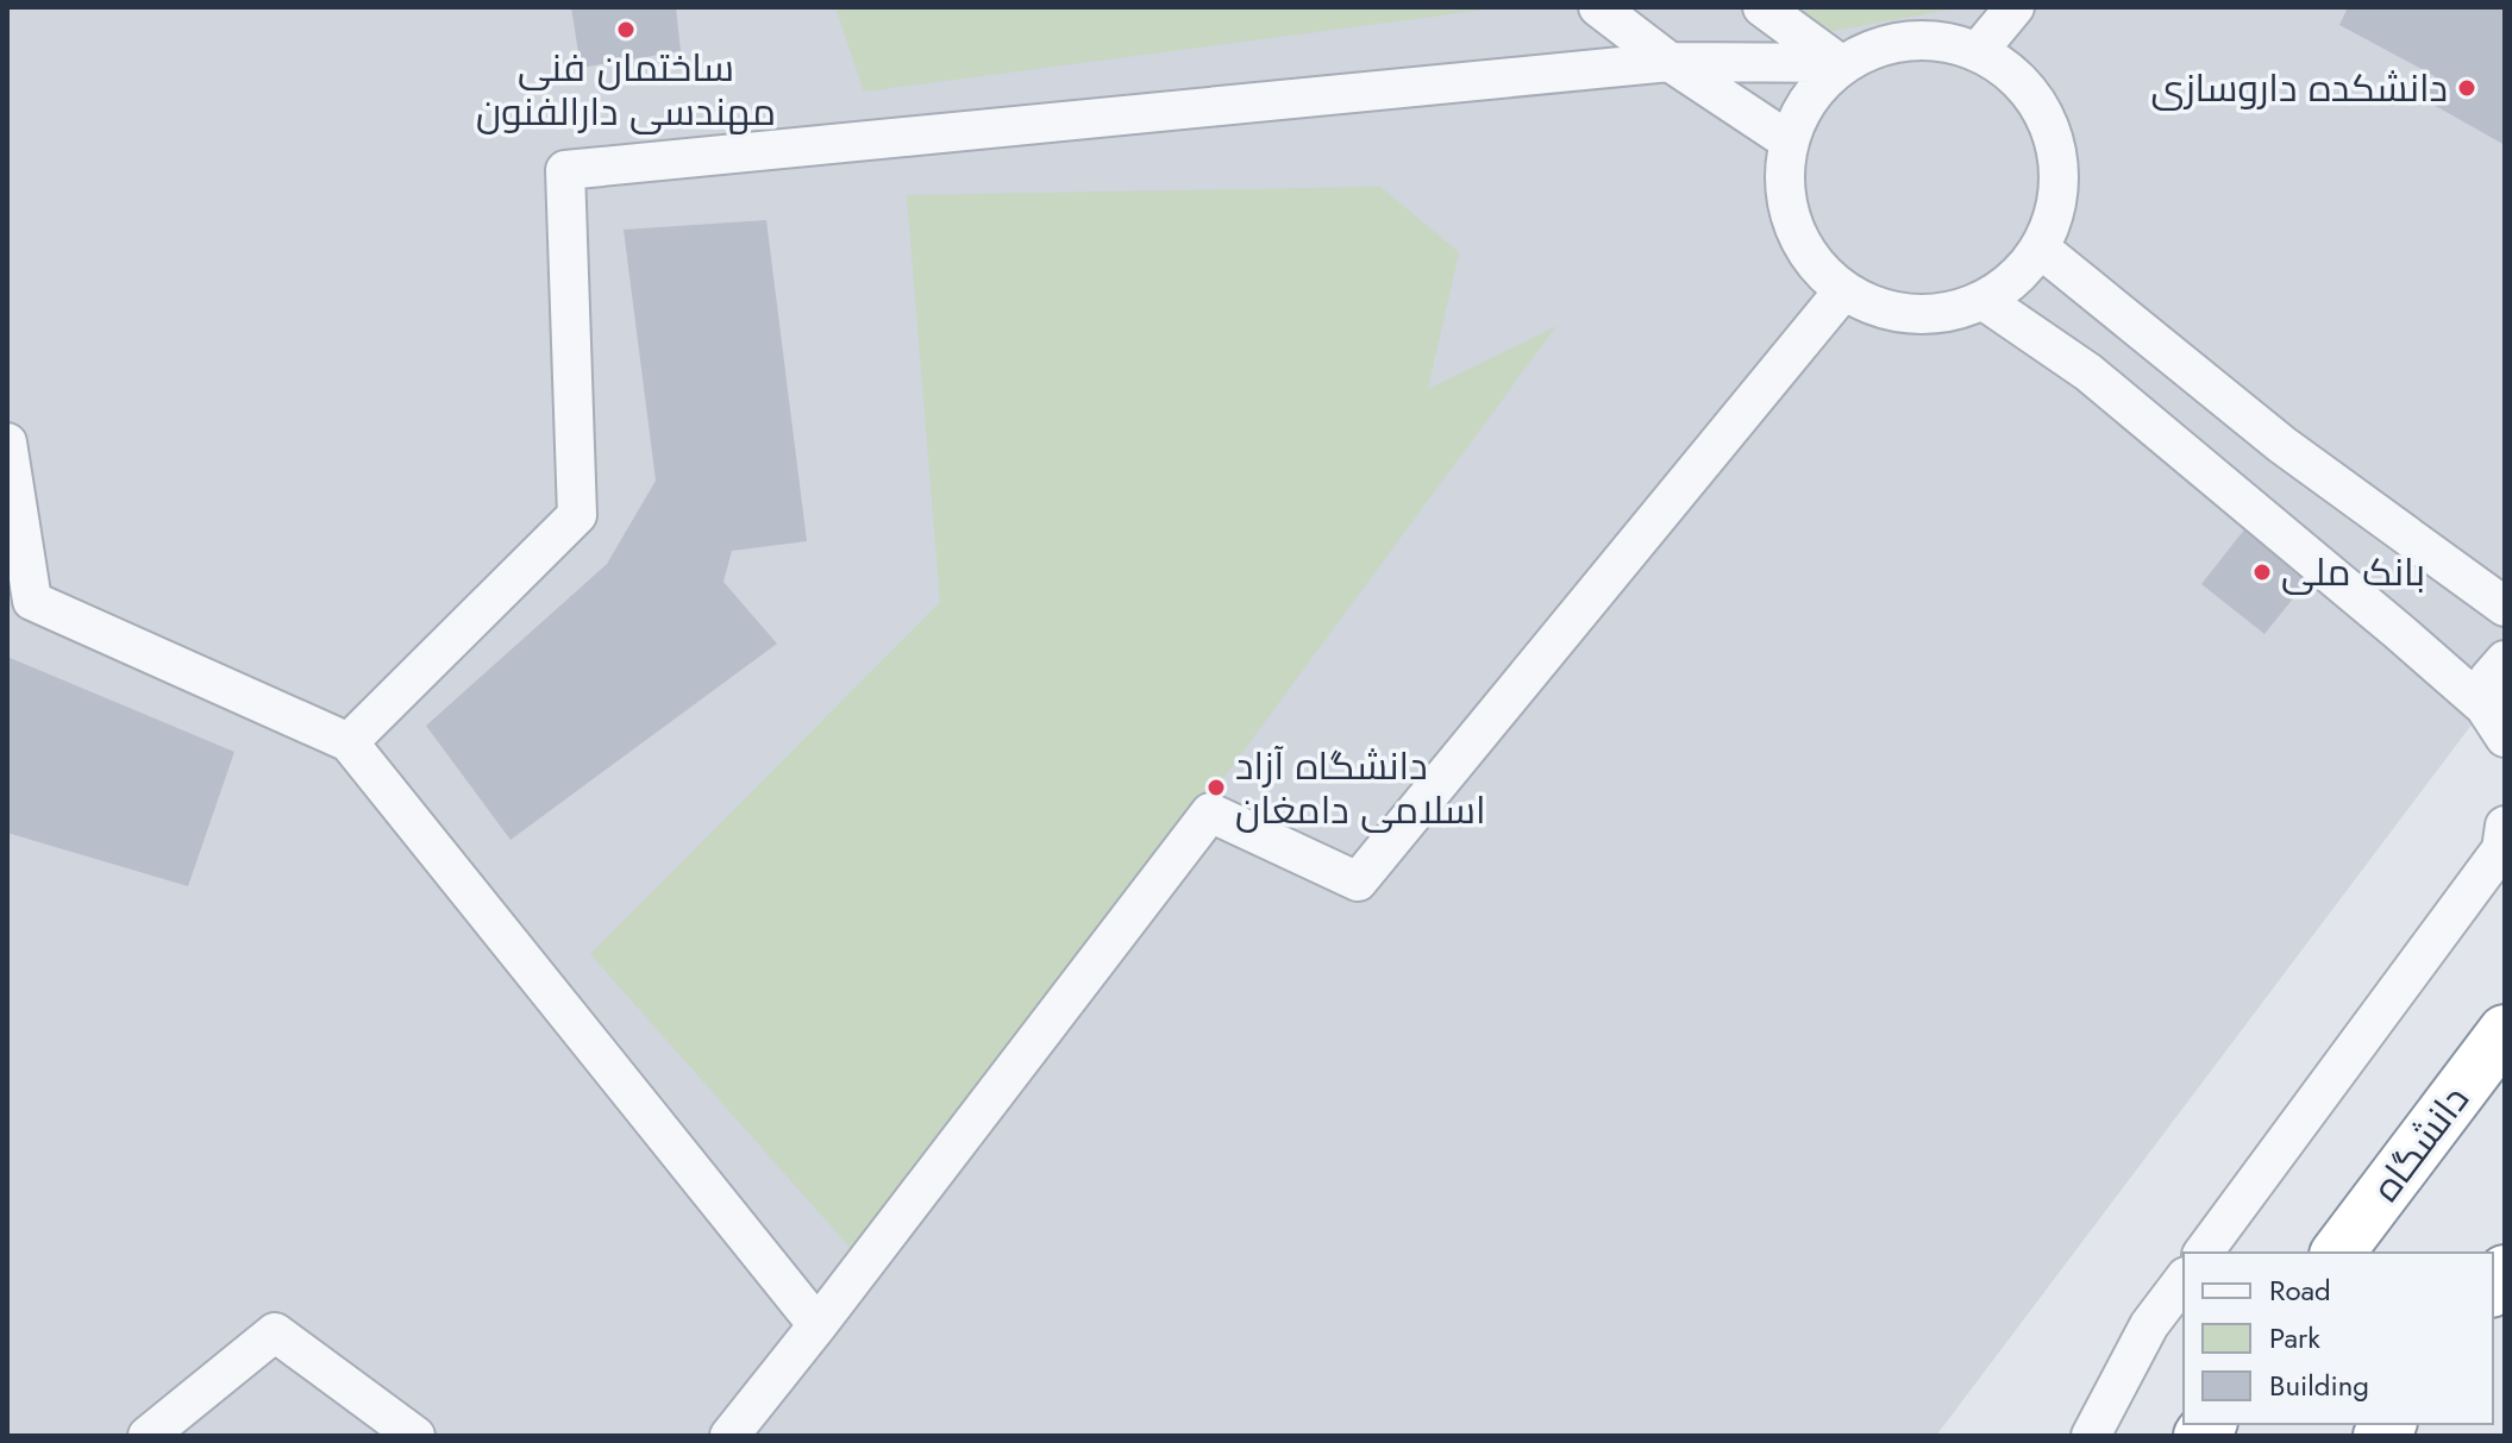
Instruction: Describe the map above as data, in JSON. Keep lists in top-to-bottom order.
{
  "streets": {
    "highway": ["دانشگاه"]
  },
  "places": [
    "ساختمان فنی مهندسی دارالفنون",
    "دانشکده داروسازی",
    "بانک ملی",
    "دانشگاه آزاد اسلامی دامغان"
  ],
  "legend": ["Road", "Park", "Building"]
}
